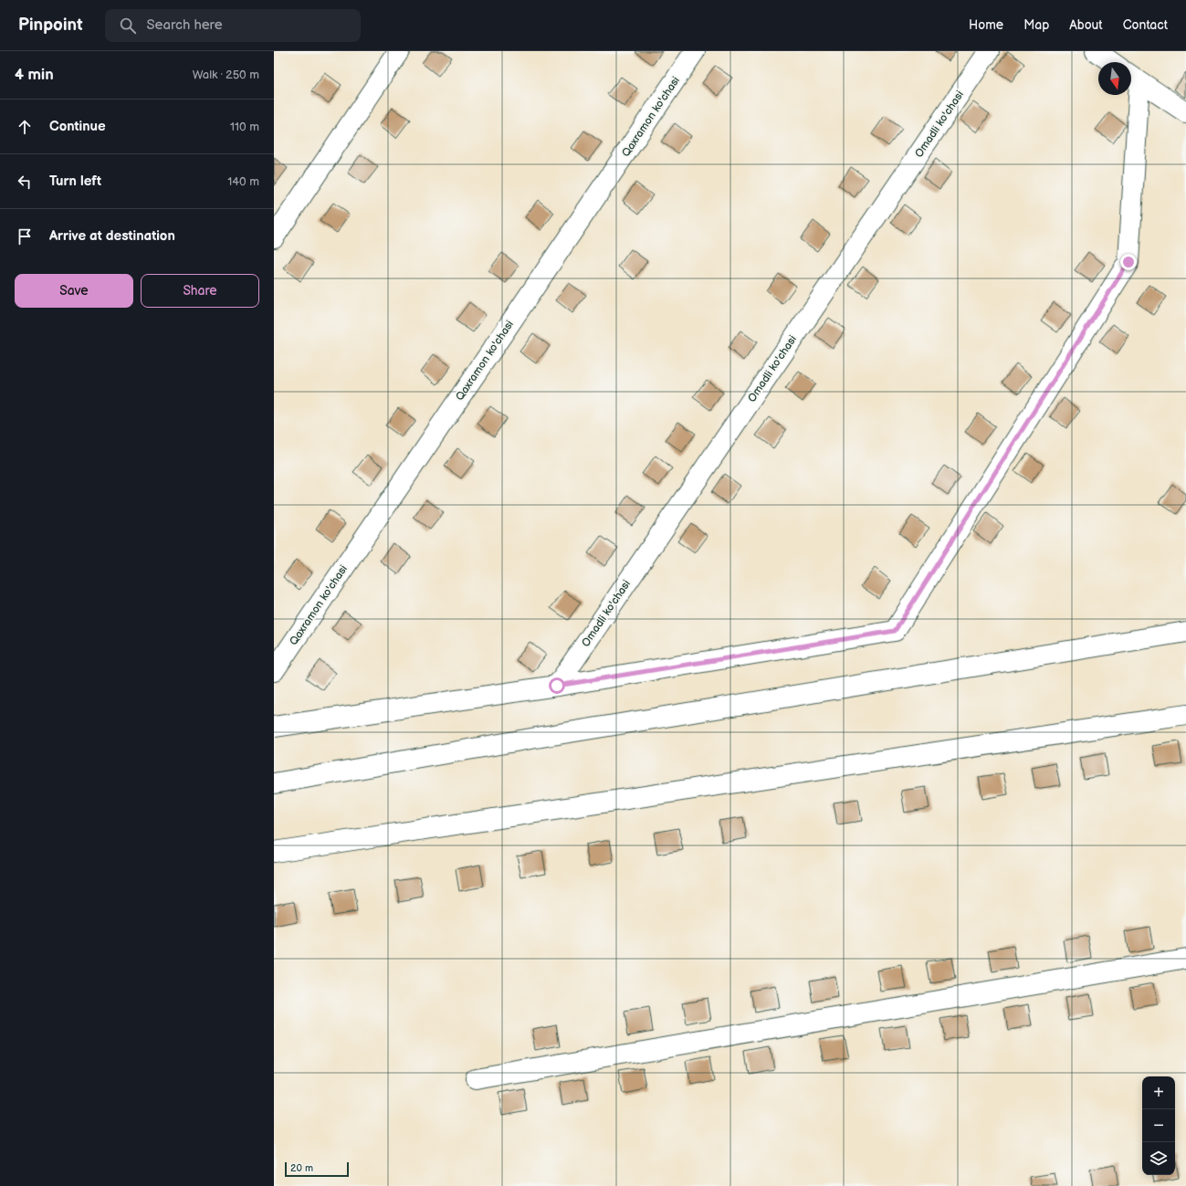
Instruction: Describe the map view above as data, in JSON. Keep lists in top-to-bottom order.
{
  "streets": {
    "street": ["Qaxramon ko'chasi", "Omadli ko'chasi"]
  },
  "scale_bar": "20 m",
  "north": "bottom",
  "page": {
    "header": "Pinpoint",
    "search": "Search here",
    "nav": [
      "Home",
      "Map",
      "About",
      "Contact"
    ],
    "heading": ["4 min", "Walk · 250 m"],
    "list": [
      ["Continue", "110 m"],
      ["Turn left", "140 m"],
      "Arrive at destination"
    ],
    "buttons": ["Save", "Share"],
    "map_buttons": ["+", "−"],
    "scale": "20 m"
  }
}
